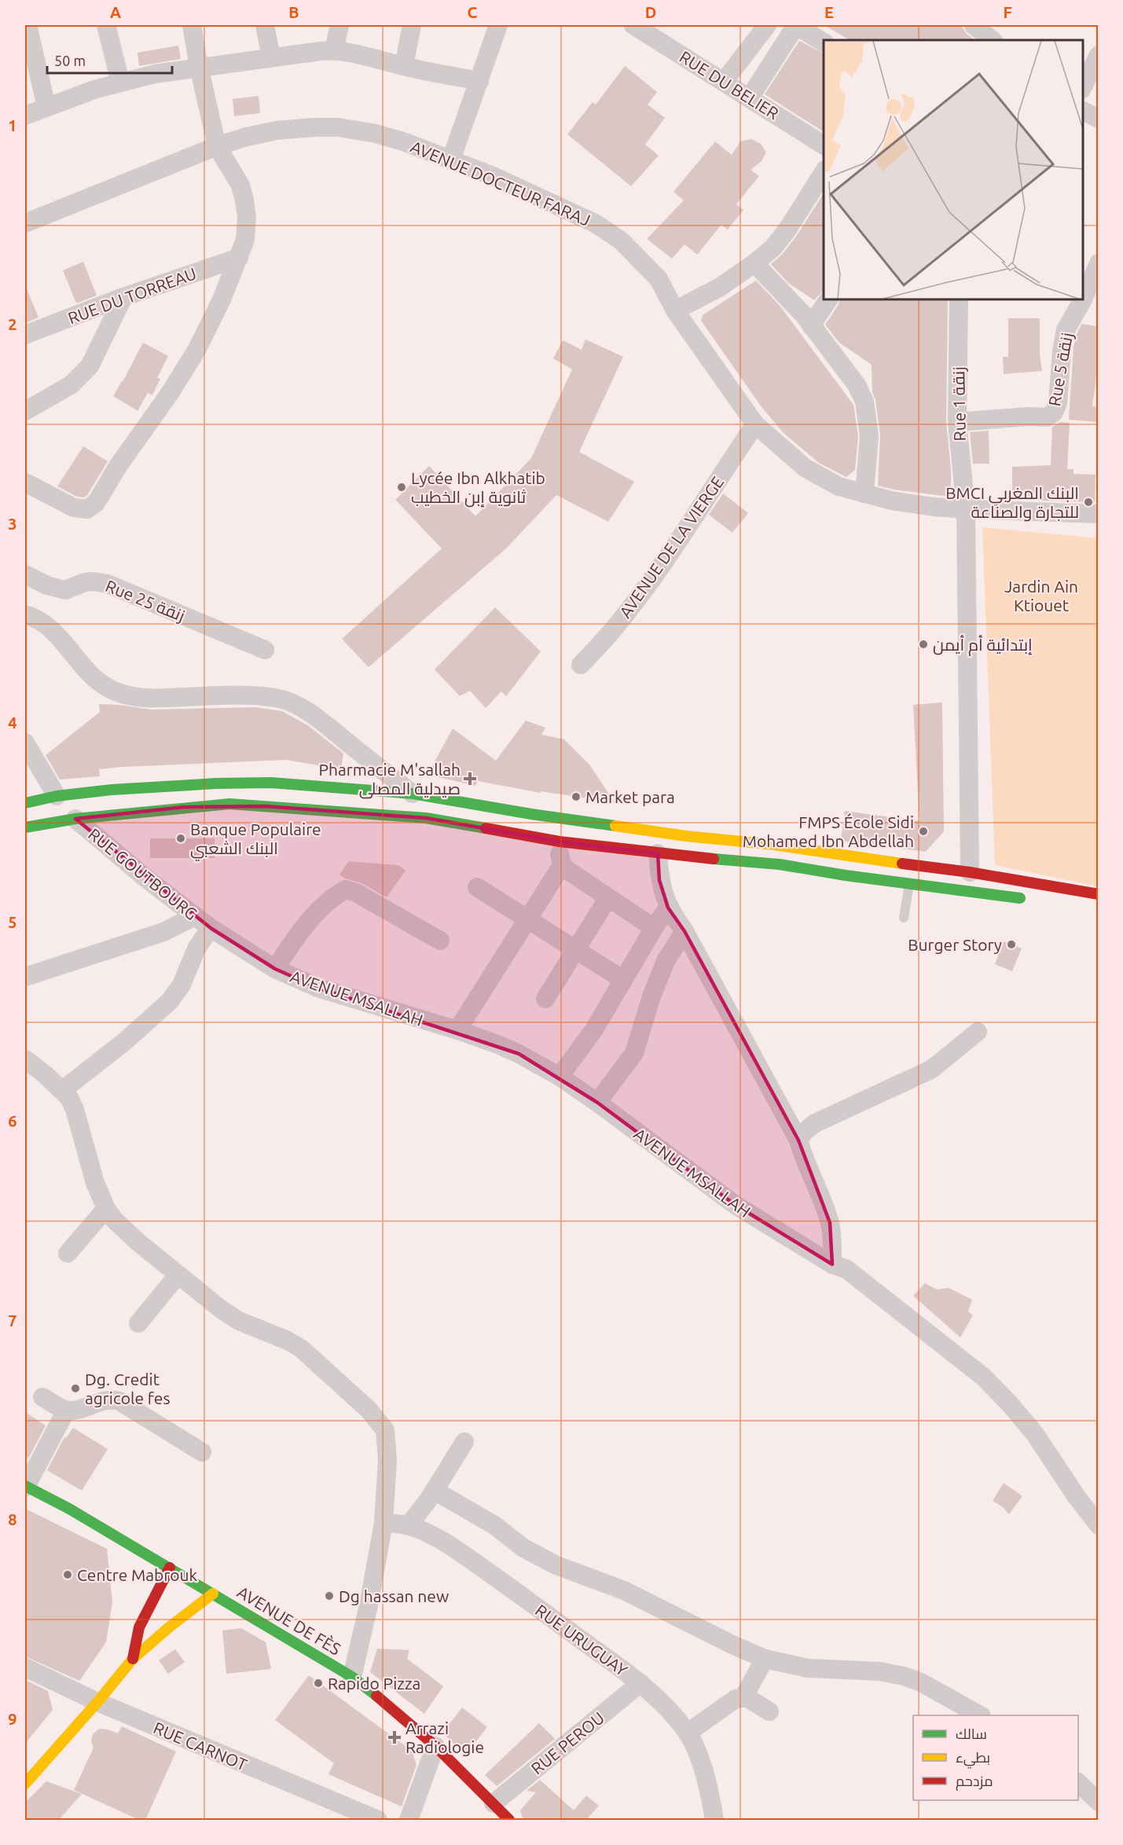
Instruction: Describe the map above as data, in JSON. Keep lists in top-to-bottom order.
{
  "streets": {
    "main road": ["AVENUE DE FÈS"],
    "street": [
      "RUE DU BELIER",
      "AVENUE DOCTEUR FARAJ",
      "RUE DU TORREAU",
      "Rue 5 زنقة",
      "Rue 1 زنقة",
      "AVENUE DE LA VIERGE",
      "Rue 25 زنقة",
      "RUE GOUTBOURG",
      "AVENUE MSALLAH",
      "RUE URUGUAY",
      "RUE PEROU",
      "RUE CARNOT"
    ]
  },
  "crossings": [
    ["AVENUE DOCTEUR FARAJ", "Rue 1 زنقة"],
    ["AVENUE DOCTEUR FARAJ", "AVENUE DE LA VIERGE"],
    ["Rue 5 زنقة", "Rue 1 زنقة"],
    ["RUE GOUTBOURG", "AVENUE MSALLAH"],
    ["AVENUE DE FÈS", "RUE PEROU"],
    ["RUE URUGUAY", "RUE PEROU"]
  ],
  "parks": ["Jardin Ain Ktiouet"],
  "places": {
    "other": [
      "Lycée Ibn Alkhatib ثانوية إبن الخطيب",
      "BMCI البنك المغربي للتجارة والصناعة",
      "إبتدائية أم أيمن",
      "Market para",
      "FMPS École Sidi Mohamed Ibn Abdellah",
      "Banque Populaire البنك الشعبي",
      "Burger Story",
      "Dg. Credit agricole fes",
      "Centre Mabrouk",
      "Dg hassan new",
      "Rapido Pizza"
    ],
    "health": ["Pharmacie M'sallah صيدلية المصلى", "Arrazi Radiologie"]
  },
  "legend": ["سالك", "بطيء", "مزدحم"],
  "scale_bar": "50 m",
  "grid": {
    "columns": [
      "A",
      "B",
      "C",
      "D",
      "E",
      "F"
    ],
    "rows": [
      "1",
      "2",
      "3",
      "4",
      "5",
      "6",
      "7",
      "8",
      "9"
    ]
  }
}
